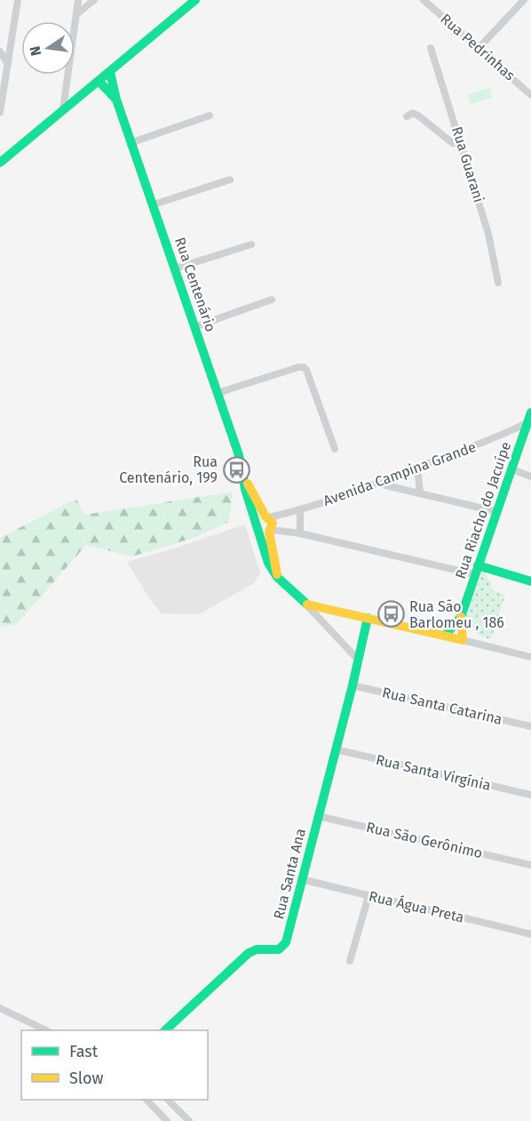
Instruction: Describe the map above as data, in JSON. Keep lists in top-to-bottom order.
{
  "streets": {
    "street": [
      "Rua Pedrinhas",
      "Rua Guarani",
      "Rua Centenário",
      "Avenida Campina Grande",
      "Rua Riacho do Jacuípe",
      "Rua Santa Catarina",
      "Rua Santa Virgínia",
      "Rua São Gerônimo",
      "Rua Santa Ana",
      "Rua Água Preta"
    ]
  },
  "crossings": [
    ["Rua Centenário", "Avenida Campina Grande"],
    ["Rua Centenário", "Rua Santa Ana"],
    ["Avenida Campina Grande", "Rua Riacho do Jacuípe"],
    ["Rua Santa Catarina", "Rua Santa Ana"],
    ["Rua Santa Virgínia", "Rua Santa Ana"],
    ["Rua São Gerônimo", "Rua Santa Ana"],
    ["Rua Santa Ana", "Rua Água Preta"]
  ],
  "places": {
    "bus stop": ["Rua Centenário, 199", "Rua São Barlomeu , 186"]
  },
  "legend": ["Fast", "Slow"],
  "north": "left"
}
